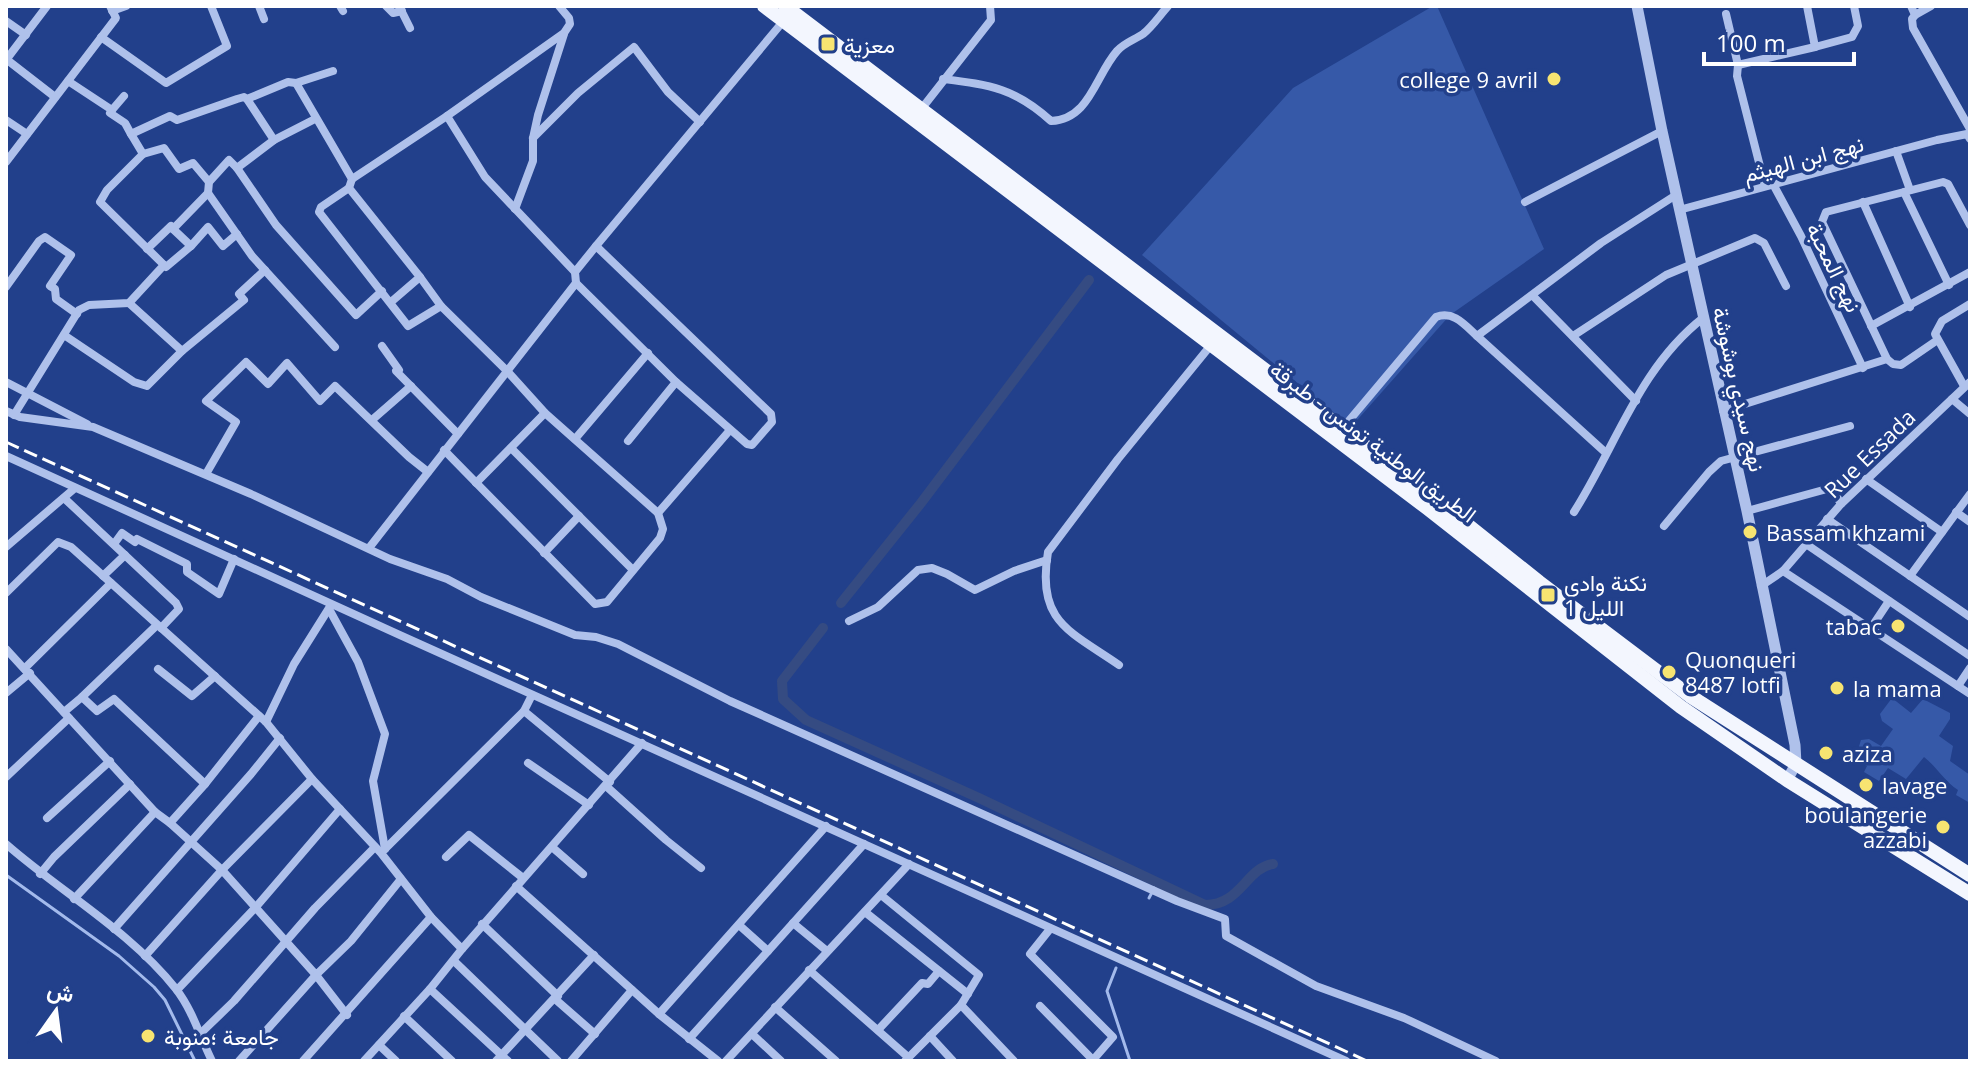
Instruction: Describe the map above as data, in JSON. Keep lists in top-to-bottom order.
{
  "streets": {
    "main road": ["الطريق الوطنية تونس - طبرقة"],
    "street": [
      "نهج ابن الهيثم",
      "نهج المحبة",
      "نهج سيدي بوشوشة",
      "Rue Essada"
    ]
  },
  "crossings": [
    ["نهج ابن الهيثم", "نهج المحبة"],
    ["نهج ابن الهيثم", "نهج سيدي بوشوشة"],
    ["نهج سيدي بوشوشة", "الطريق الوطنية تونس - طبرقة"],
    ["نهج سيدي بوشوشة", "Rue Essada"]
  ],
  "places": {
    "transit": ["معزية", "نكنة وادى الليل 1"],
    "other": [
      "college 9 avril",
      "Bassam khzami",
      "tabac",
      "Quonqueri 8487 lotfi",
      "la mama",
      "aziza",
      "lavage",
      "boulangerie azzabi",
      "جامعة ؛منوبة"
    ]
  },
  "scale_bar": "100 m",
  "north": "top"
}
